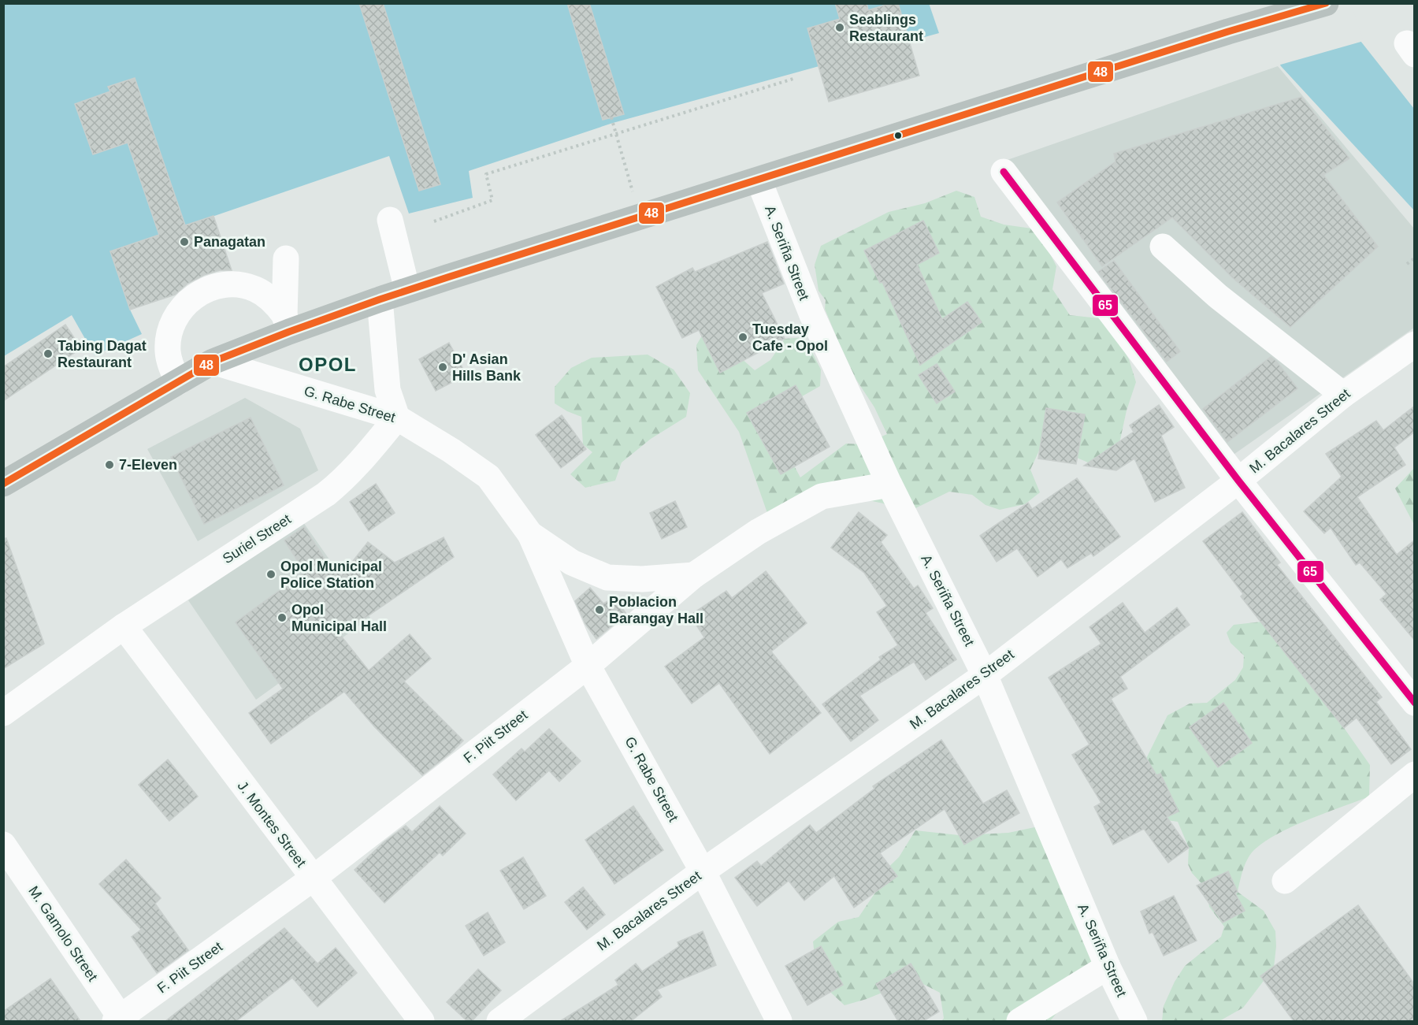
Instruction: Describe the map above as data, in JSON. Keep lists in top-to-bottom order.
{
  "streets": {
    "street": [
      "A. Seriña Street",
      "G. Rabe Street",
      "M. Bacalares Street",
      "Suriel Street",
      "F. Piit Street",
      "J. Montes Street",
      "M. Gamolo Street"
    ]
  },
  "crossings": [
    ["A. Seriña Street", "M. Bacalares Street"],
    ["A. Seriña Street", "F. Piit Street"],
    ["G. Rabe Street", "M. Bacalares Street"],
    ["G. Rabe Street", "Suriel Street"],
    ["G. Rabe Street", "F. Piit Street"],
    ["Suriel Street", "J. Montes Street"],
    ["F. Piit Street", "J. Montes Street"],
    ["F. Piit Street", "M. Gamolo Street"]
  ],
  "districts": ["OPOL"],
  "places": [
    "Seablings Restaurant",
    "Panagatan",
    "Tuesday Cafe - Opol",
    "Tabing Dagat Restaurant",
    "D' Asian Hills Bank",
    "7-Eleven",
    "Opol Municipal Police Station",
    "Poblacion Barangay Hall",
    "Opol Municipal Hall"
  ],
  "lines": ["transit line 48", "transit line 65"]
}
